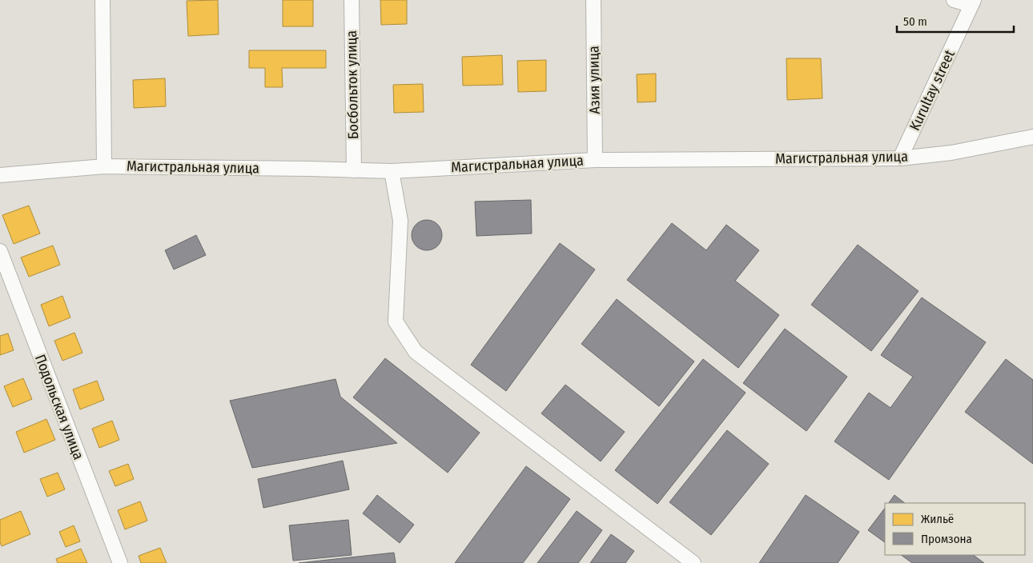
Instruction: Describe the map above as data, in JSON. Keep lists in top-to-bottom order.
{
  "streets": {
    "street": [
      "Азия улица",
      "Босбольток улица",
      "Kurultay street",
      "Магистральная улица",
      "Подольская улица"
    ]
  },
  "crossings": [
    ["Азия улица", "Магистральная улица"],
    ["Босбольток улица", "Магистральная улица"],
    ["Kurultay street", "Магистральная улица"]
  ],
  "legend": ["Жильё", "Промзона"],
  "scale_bar": "50 m"
}
